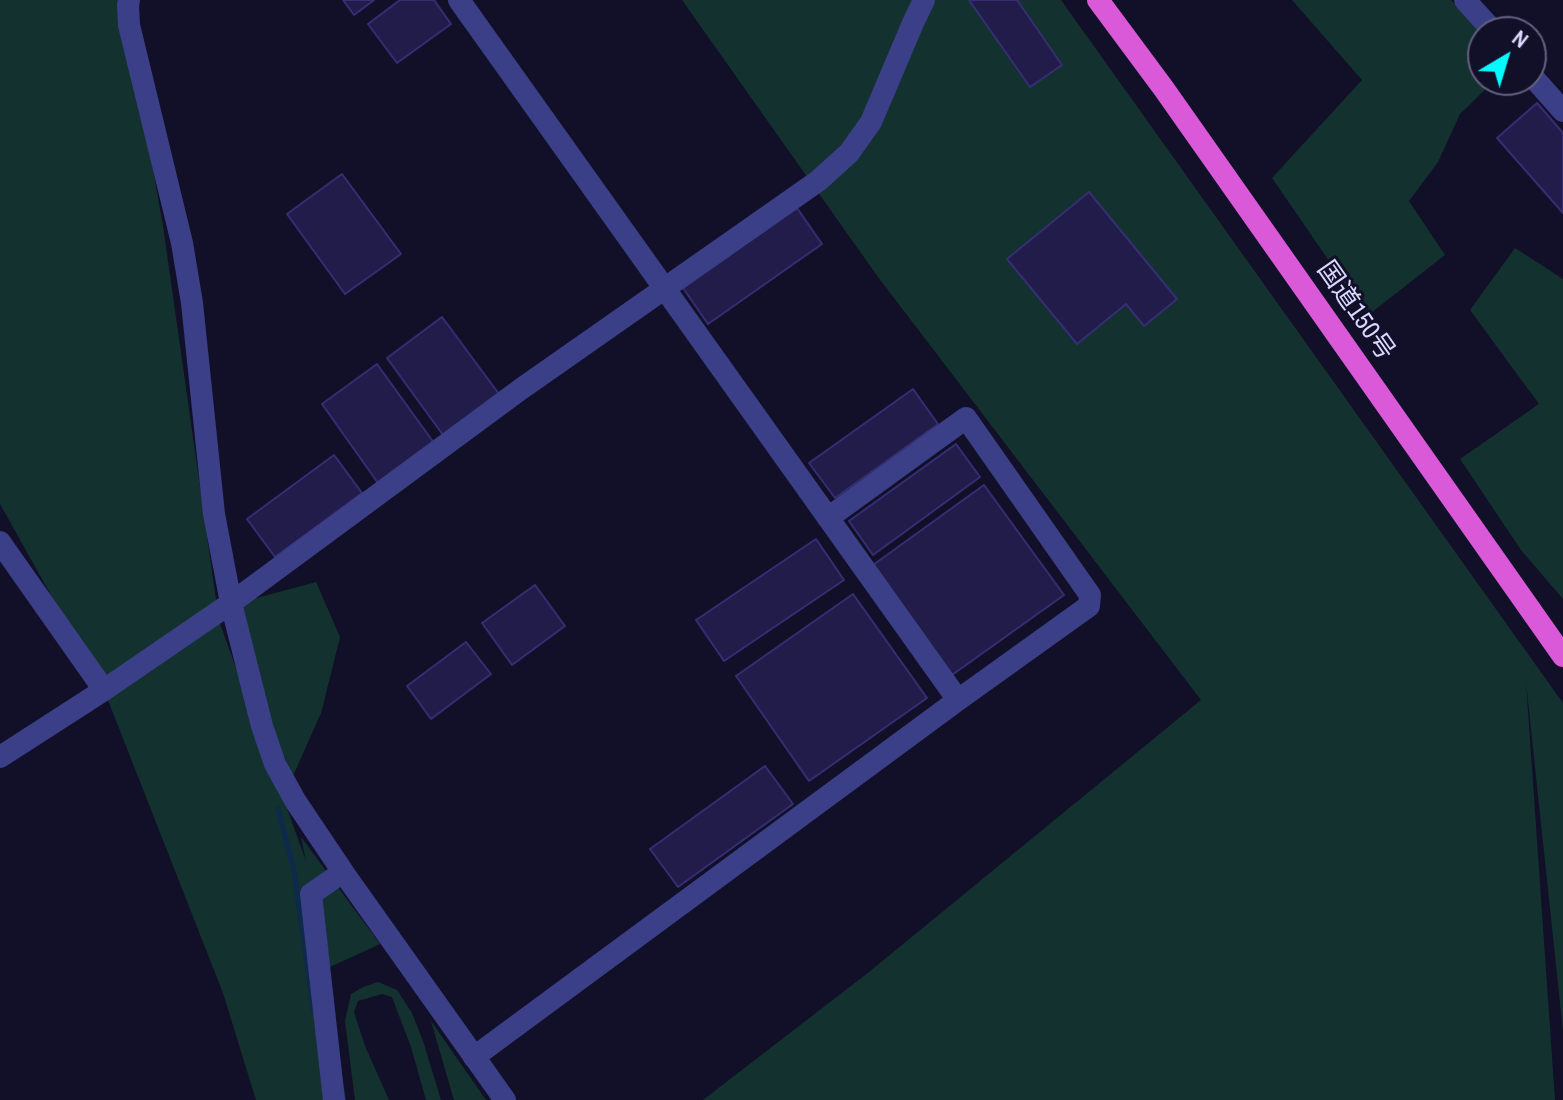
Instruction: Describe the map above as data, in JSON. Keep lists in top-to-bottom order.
{
  "streets": {
    "highway": ["国道150号"]
  },
  "north": "top right"
}
